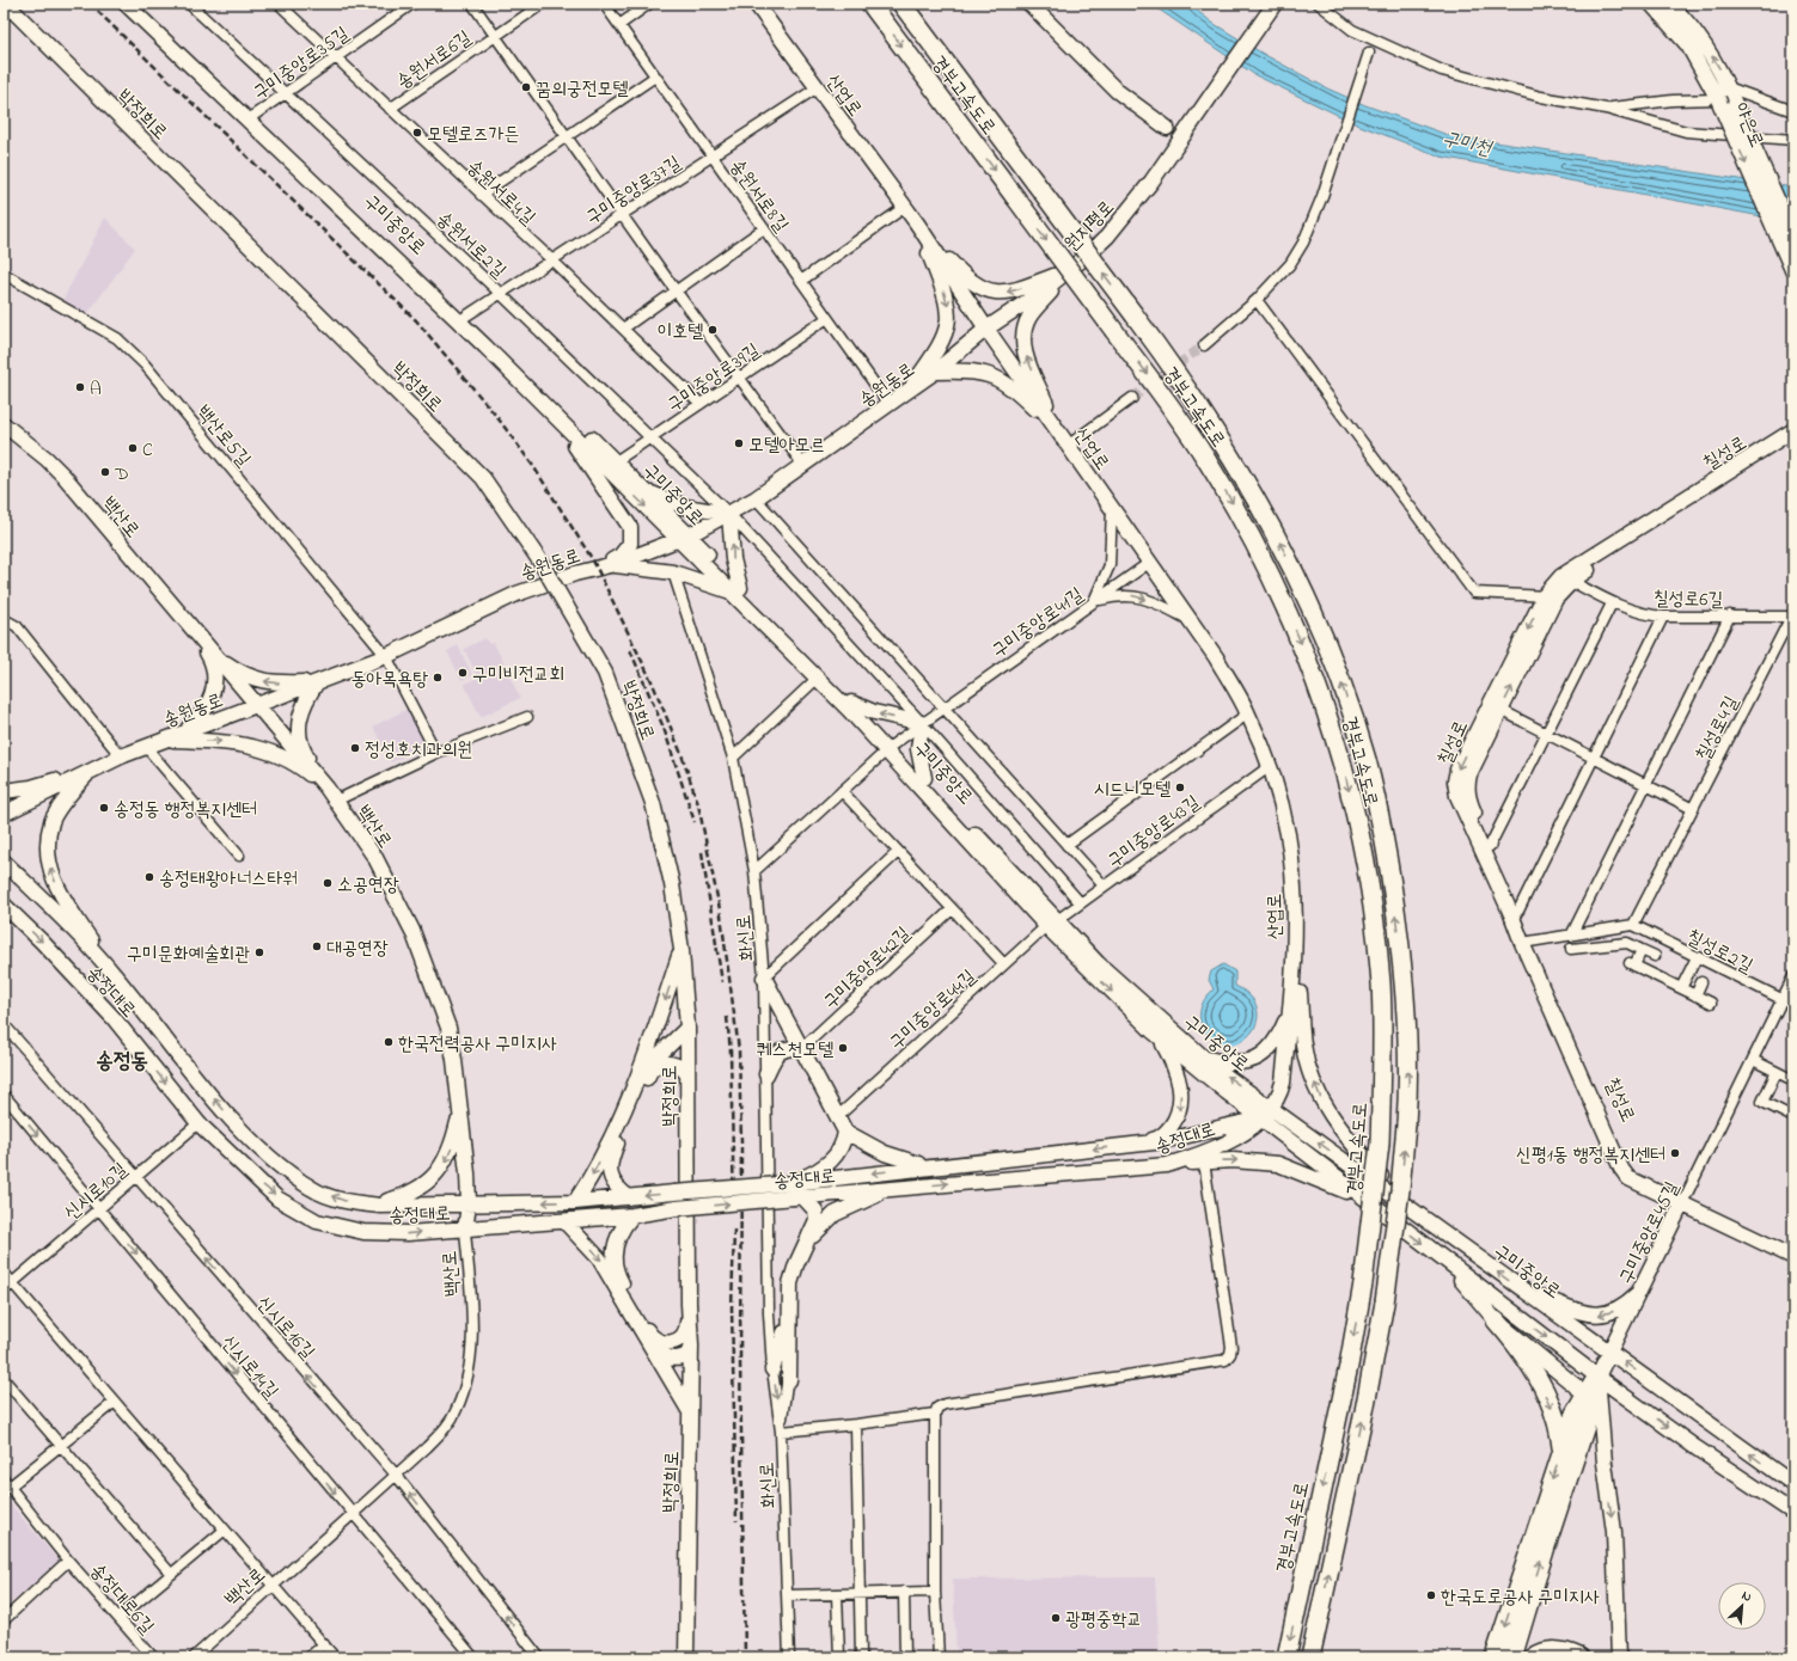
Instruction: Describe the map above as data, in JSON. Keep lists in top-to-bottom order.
{
  "streets": {
    "highway": ["경부고속도로"],
    "street": [
      "송원서로6길",
      "구미중앙로35길",
      "산업로",
      "박정희로",
      "야은로",
      "구미중앙로37길",
      "송원서로4길",
      "송원서로8길",
      "구미중앙로",
      "원지평로",
      "송원서로2길",
      "구미중앙로39길",
      "송원동로",
      "백산로5길",
      "칠성로",
      "백산로",
      "칠성로6길",
      "구미중앙로41길",
      "칠성로4길",
      "구미중앙로43길",
      "화신로",
      "칠성로2길",
      "구미중앙로42길",
      "송정대로",
      "구미중앙로44길",
      "신시로10길",
      "구미중앙로45길",
      "신시로16길",
      "신시로14길",
      "송정대로6길"
    ]
  },
  "crossings": [
    ["송원서로6길", "구미중앙로37길"],
    ["송원서로6길", "송원서로4길"],
    ["송원서로6길", "구미중앙로39길"],
    ["송원서로6길", "송원동로"],
    ["구미중앙로35길", "송원서로4길"],
    ["구미중앙로35길", "구미중앙로"],
    ["구미중앙로35길", "송원서로2길"],
    ["산업로", "구미중앙로37길"],
    ["산업로", "구미중앙로"],
    ["산업로", "원지평로"],
    ["산업로", "송원동로"],
    ["산업로", "구미중앙로41길"],
    ["산업로", "구미중앙로43길"],
    ["산업로", "송정대로"],
    ["구미중앙로37길", "송원서로4길"],
    ["구미중앙로37길", "송원서로8길"],
    ["구미중앙로37길", "구미중앙로"],
    ["구미중앙로37길", "송원서로2길"],
    ["송원서로4길", "구미중앙로39길"],
    ["송원서로8길", "구미중앙로39길"],
    ["송원서로8길", "송원동로"],
    ["구미중앙로", "구미중앙로39길"],
    ["구미중앙로", "송원동로"],
    ["구미중앙로", "구미중앙로41길"],
    ["구미중앙로", "구미중앙로43길"],
    ["구미중앙로", "송정대로"],
    ["구미중앙로", "구미중앙로44길"],
    ["구미중앙로", "구미중앙로45길"],
    ["원지평로", "송원동로"],
    ["송원서로2길", "구미중앙로39길"],
    ["송원서로2길", "송원동로"],
    ["송원동로", "백산로5길"],
    ["송원동로", "백산로"],
    ["칠성로", "칠성로6길"],
    ["칠성로", "구미중앙로45길"],
    ["백산로", "송정대로"],
    ["백산로", "신시로16길"],
    ["백산로", "신시로14길"],
    ["칠성로6길", "칠성로4길"],
    ["구미중앙로43길", "구미중앙로44길"],
    ["칠성로2길", "구미중앙로45길"],
    ["송정대로", "신시로10길"],
    ["신시로10길", "신시로16길"],
    ["신시로10길", "신시로14길"]
  ],
  "one_way": ["신시로16길", "신시로14길"],
  "districts": ["송정동"],
  "water": ["구미천"],
  "places": [
    "꿈의궁전모텔",
    "모텔로즈가든",
    "이호텔",
    "A",
    "모텔아모르",
    "C",
    "D",
    "구미비전교회",
    "동아목욕탕",
    "정성호치과의원",
    "시드니모텔",
    "송정동 행정복지센터",
    "송정태왕아너스타워",
    "소공연장",
    "대공연장",
    "구미문화예술회관",
    "한국전력공사 구미지사",
    "퀘스천모텔",
    "신평1동 행정복지센터",
    "한국도로공사 구미지사",
    "광평중학교"
  ],
  "north": "top right"
}
